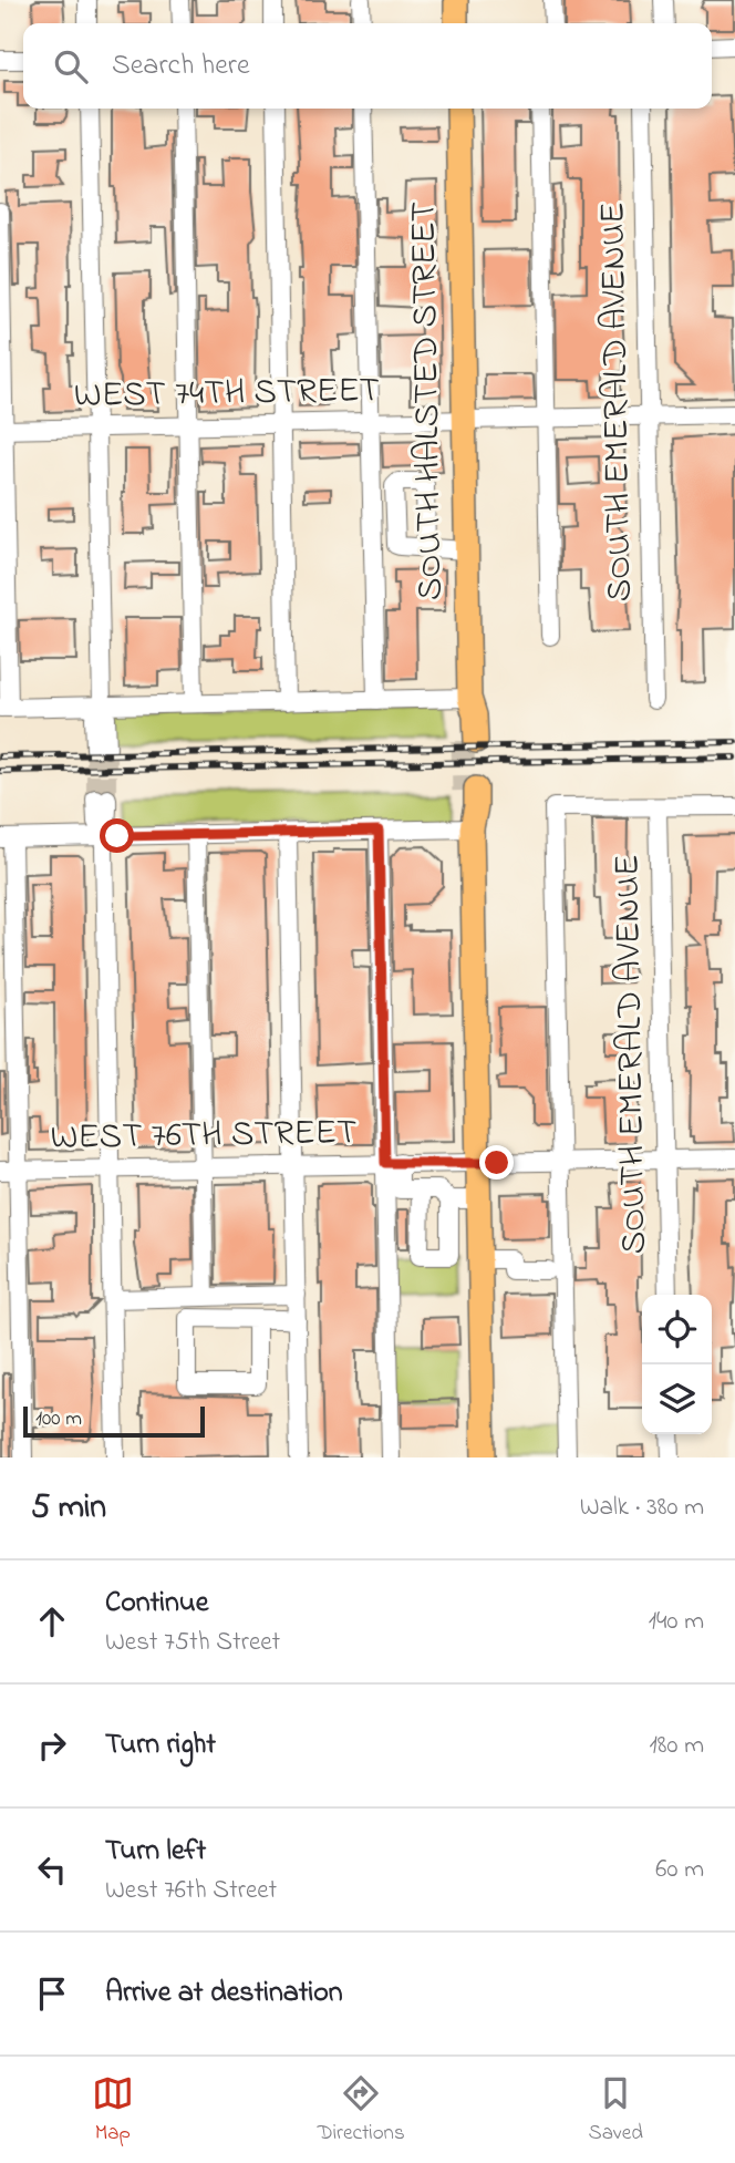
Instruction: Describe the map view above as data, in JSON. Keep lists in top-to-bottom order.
{
  "streets": {
    "main road": ["SOUTH HALSTED STREET"],
    "street": ["WEST 74TH STREET", "SOUTH EMERALD AVENUE", "WEST 76TH STREET"]
  },
  "crossings": [
    ["WEST 74TH STREET", "SOUTH HALSTED STREET"],
    ["WEST 74TH STREET", "SOUTH EMERALD AVENUE"],
    ["SOUTH EMERALD AVENUE", "WEST 76TH STREET"]
  ],
  "scale_bar": "100 m",
  "page": {
    "search": "Search here",
    "scale": "100 m",
    "heading": ["5 min", "Walk · 380 m"],
    "list": [
      ["Continue", "West 75th Street", "140 m"],
      ["Turn right", "180 m"],
      ["Turn left", "West 76th Street", "60 m"],
      "Arrive at destination"
    ],
    "nav": ["Map", "Directions", "Saved"]
  }
}
